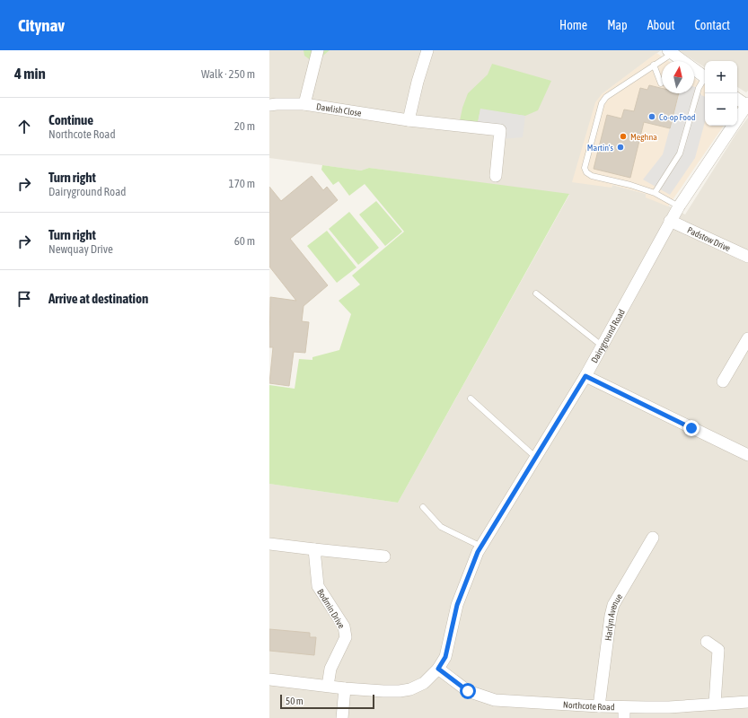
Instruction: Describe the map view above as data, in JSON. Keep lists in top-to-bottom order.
{
  "streets": {
    "street": [
      "Dawlish Close",
      "Padstow Drive",
      "Dairyground Road",
      "Bodmin Drive",
      "Harlyn Avenue",
      "Northcote Road"
    ]
  },
  "crossings": [
    ["Padstow Drive", "Dairyground Road"],
    ["Dairyground Road", "Bodmin Drive"],
    ["Dairyground Road", "Northcote Road"],
    ["Harlyn Avenue", "Northcote Road"]
  ],
  "places": ["Co-op Food", "Meghna", "Martin's"],
  "scale_bar": "50 m",
  "north": "top",
  "page": {
    "header": "Citynav",
    "nav": [
      "Home",
      "Map",
      "About",
      "Contact"
    ],
    "heading": ["4 min", "Walk · 250 m"],
    "map_buttons": ["+", "−"],
    "list": [
      ["Continue", "Northcote Road", "20 m"],
      ["Turn right", "Dairyground Road", "170 m"],
      ["Turn right", "Newquay Drive", "60 m"],
      "Arrive at destination"
    ],
    "scale": "50 m"
  }
}
